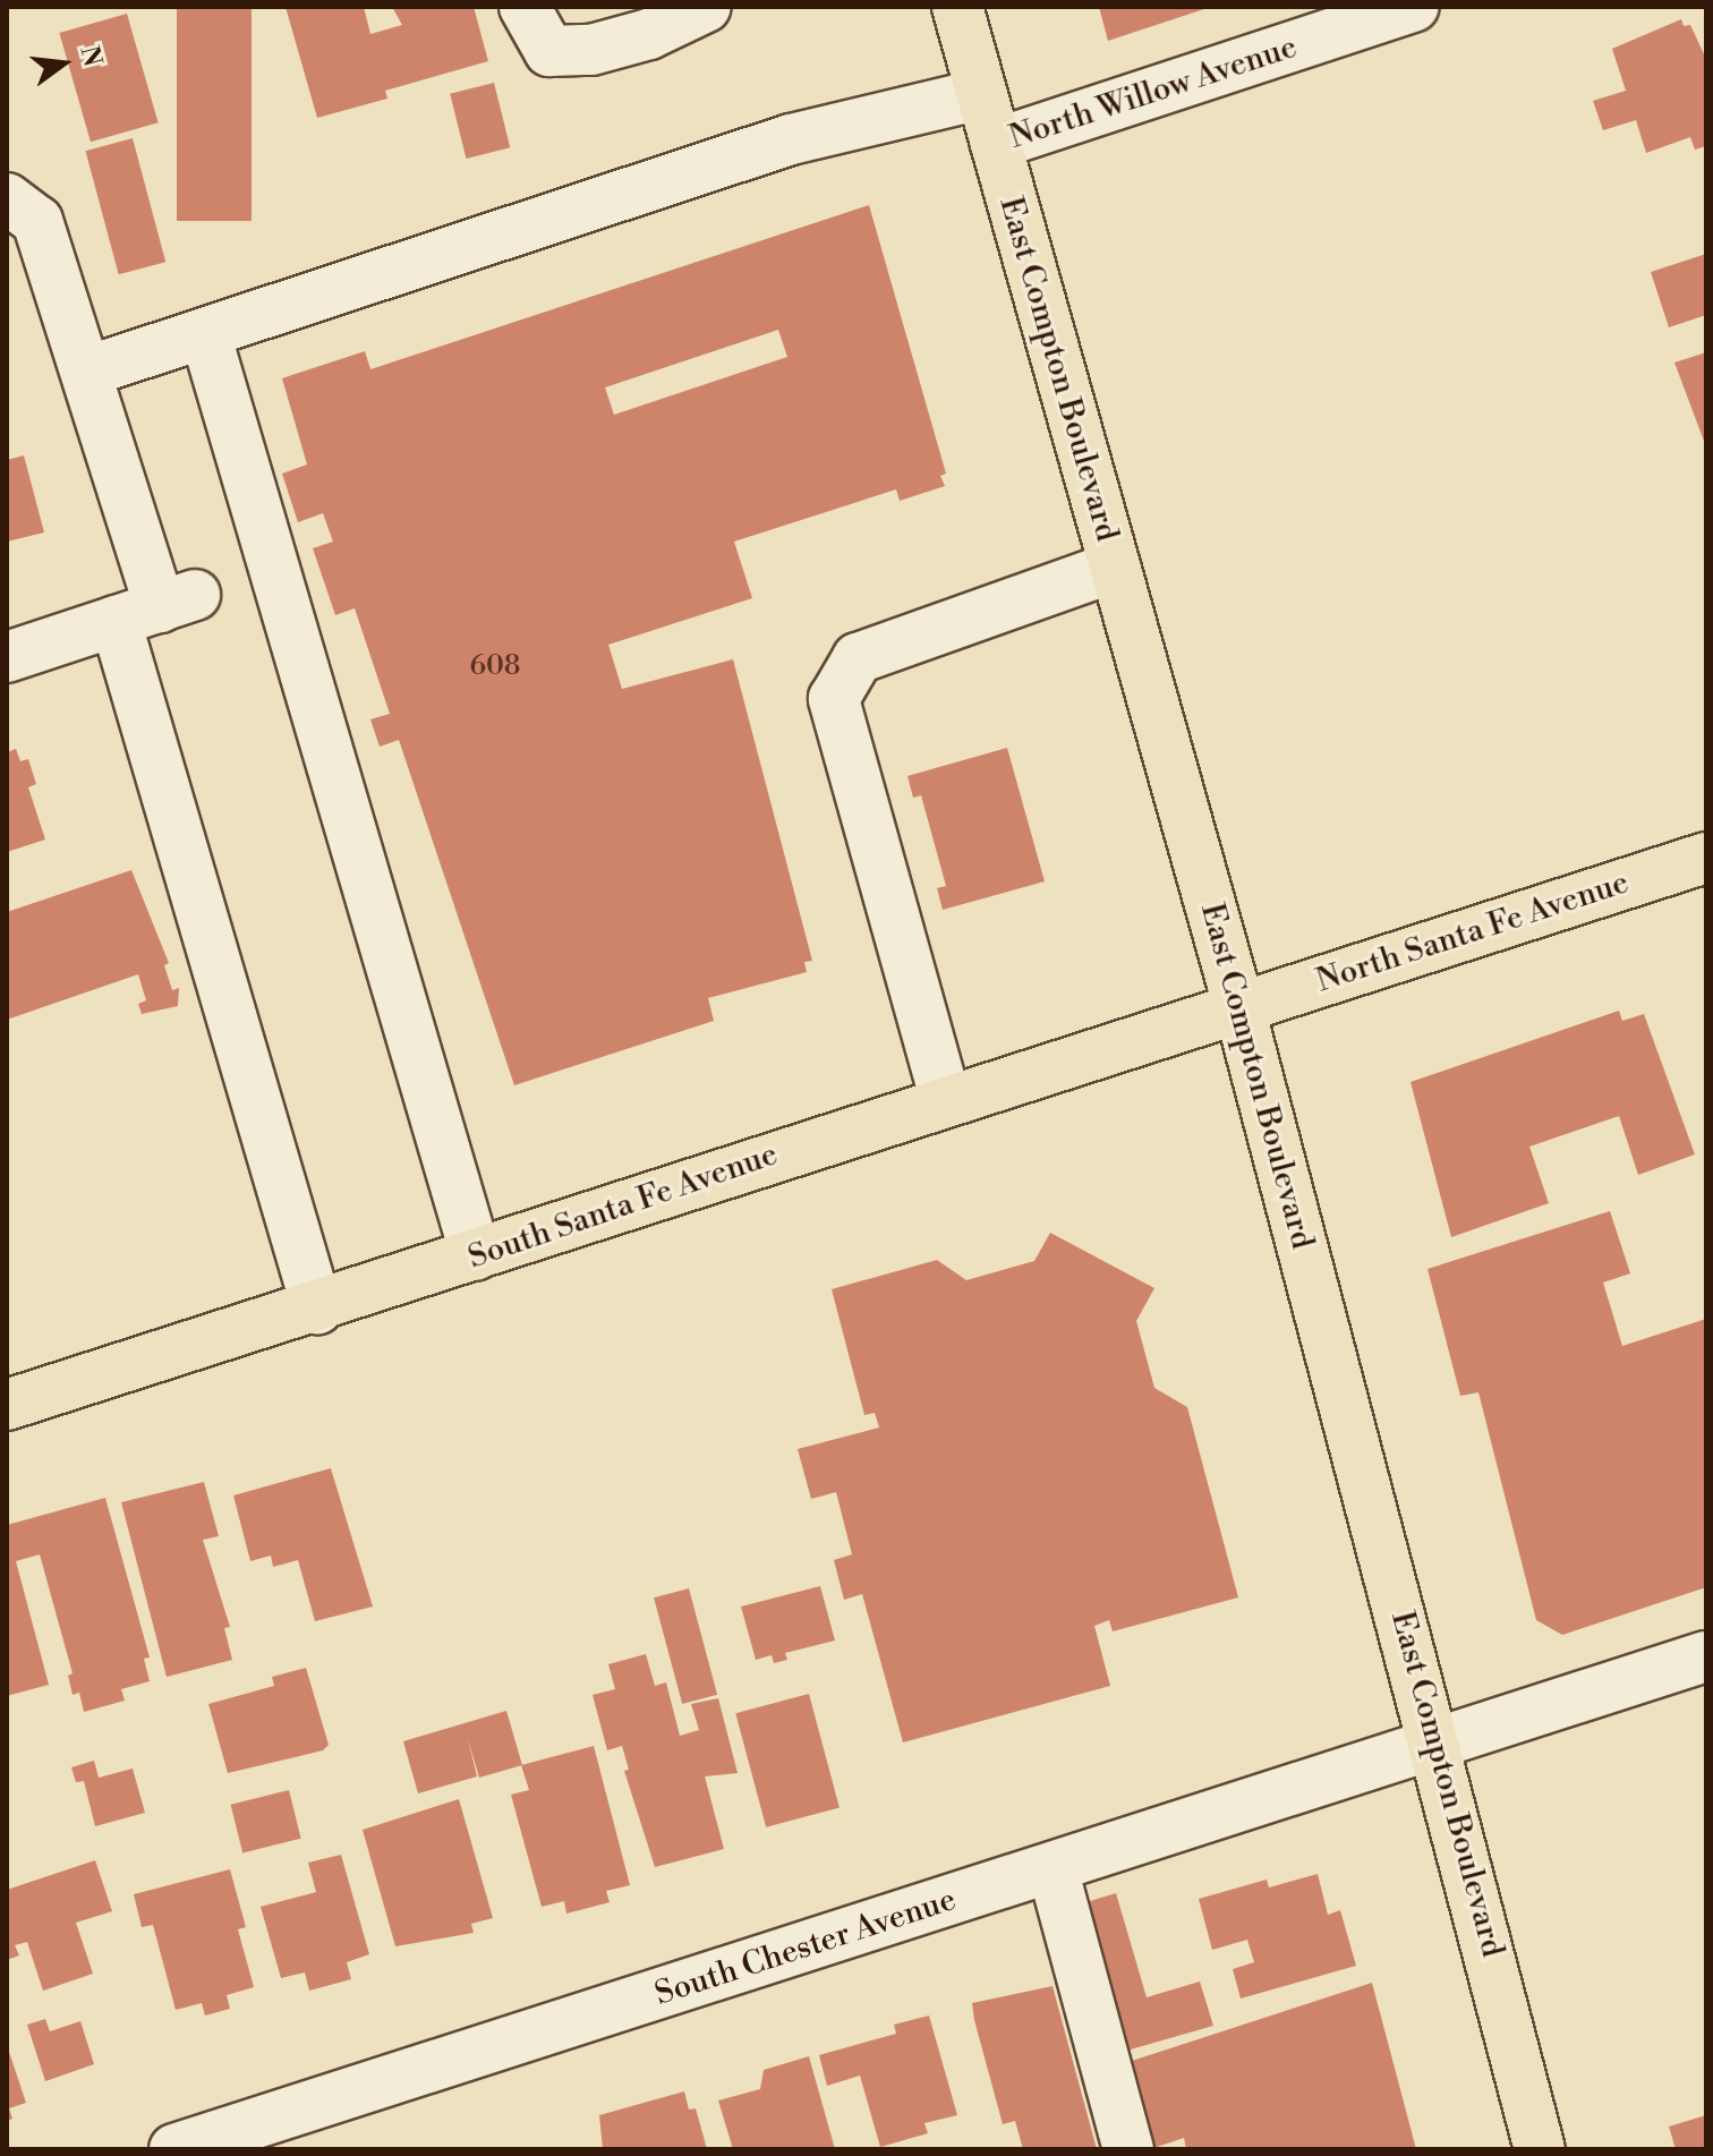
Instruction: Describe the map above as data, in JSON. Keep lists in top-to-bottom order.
{
  "streets": {
    "main road": ["East Compton Boulevard", "North Santa Fe Avenue", "South Santa Fe Avenue"],
    "street": ["North Willow Avenue", "South Chester Avenue"]
  },
  "crossings": [
    ["North Willow Avenue", "East Compton Boulevard"],
    ["East Compton Boulevard", "North Santa Fe Avenue"],
    ["East Compton Boulevard", "South Santa Fe Avenue"],
    ["East Compton Boulevard", "South Chester Avenue"],
    ["North Santa Fe Avenue", "South Santa Fe Avenue"]
  ],
  "house_numbers": ["608"],
  "north": "right"
}
